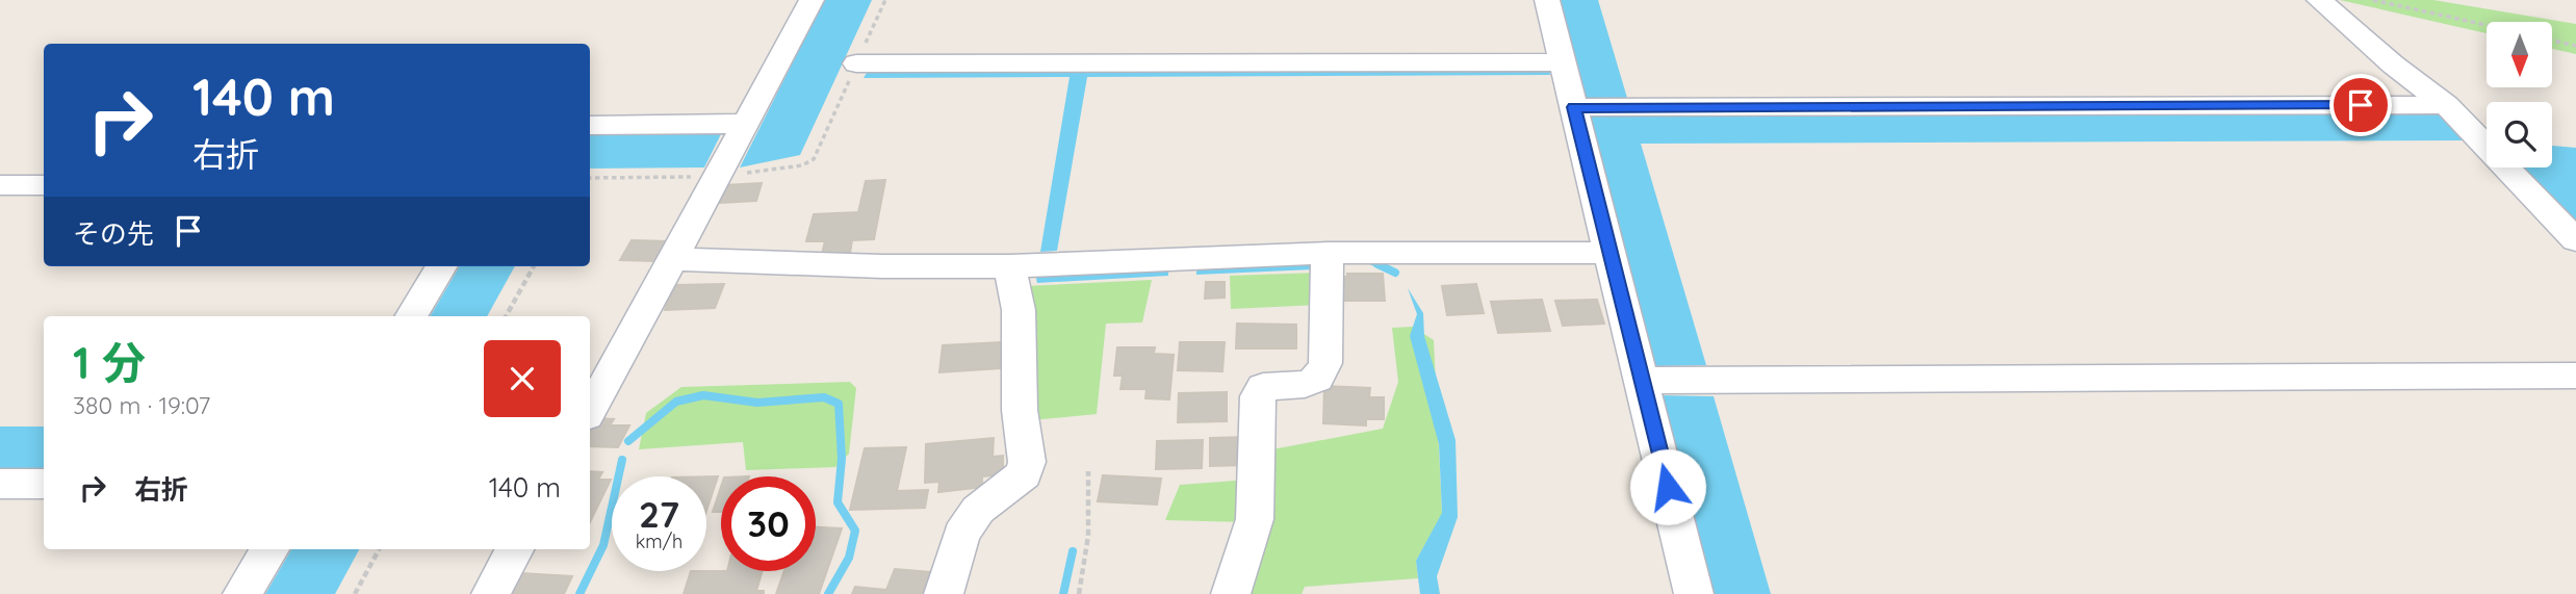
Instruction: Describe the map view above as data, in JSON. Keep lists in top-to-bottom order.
{
  "north": "bottom",
  "page": {
    "turn": ["140 m", "右折"],
    "then": "その先",
    "heading": ["1 分", "380 m · 19:07"],
    "list": [
      {
        "name": "右折",
        "value": "140 m"
      }
    ],
    "speed": "27 km/h",
    "limit": "30"
  }
}
